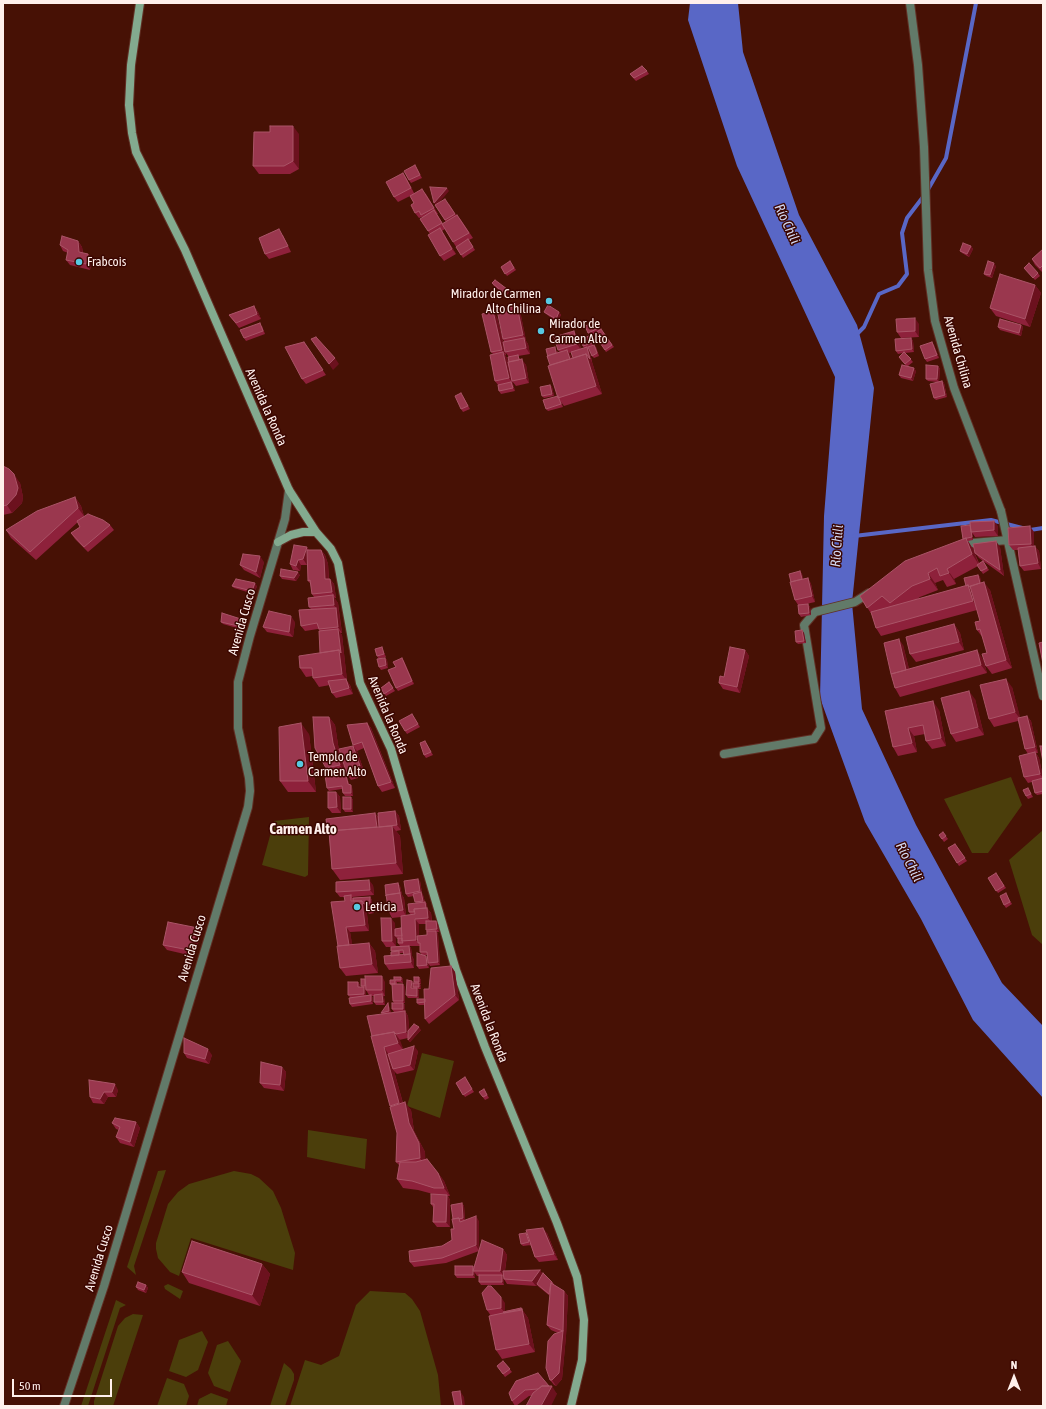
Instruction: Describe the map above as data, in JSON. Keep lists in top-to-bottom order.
{
  "streets": {
    "main road": ["Avenida la Ronda"],
    "street": ["Avenida Chilina", "Avenida Cusco"]
  },
  "crossings": [
    ["Avenida la Ronda", "Avenida Cusco"]
  ],
  "districts": ["Carmen Alto"],
  "water": ["Río Chili"],
  "places": [
    "Frabcois",
    "Mirador de Carmen Alto Chilina",
    "Mirador de Carmen Alto",
    "Templo de Carmen Alto",
    "Leticia"
  ],
  "scale_bar": "50 m",
  "north": "top"
}
